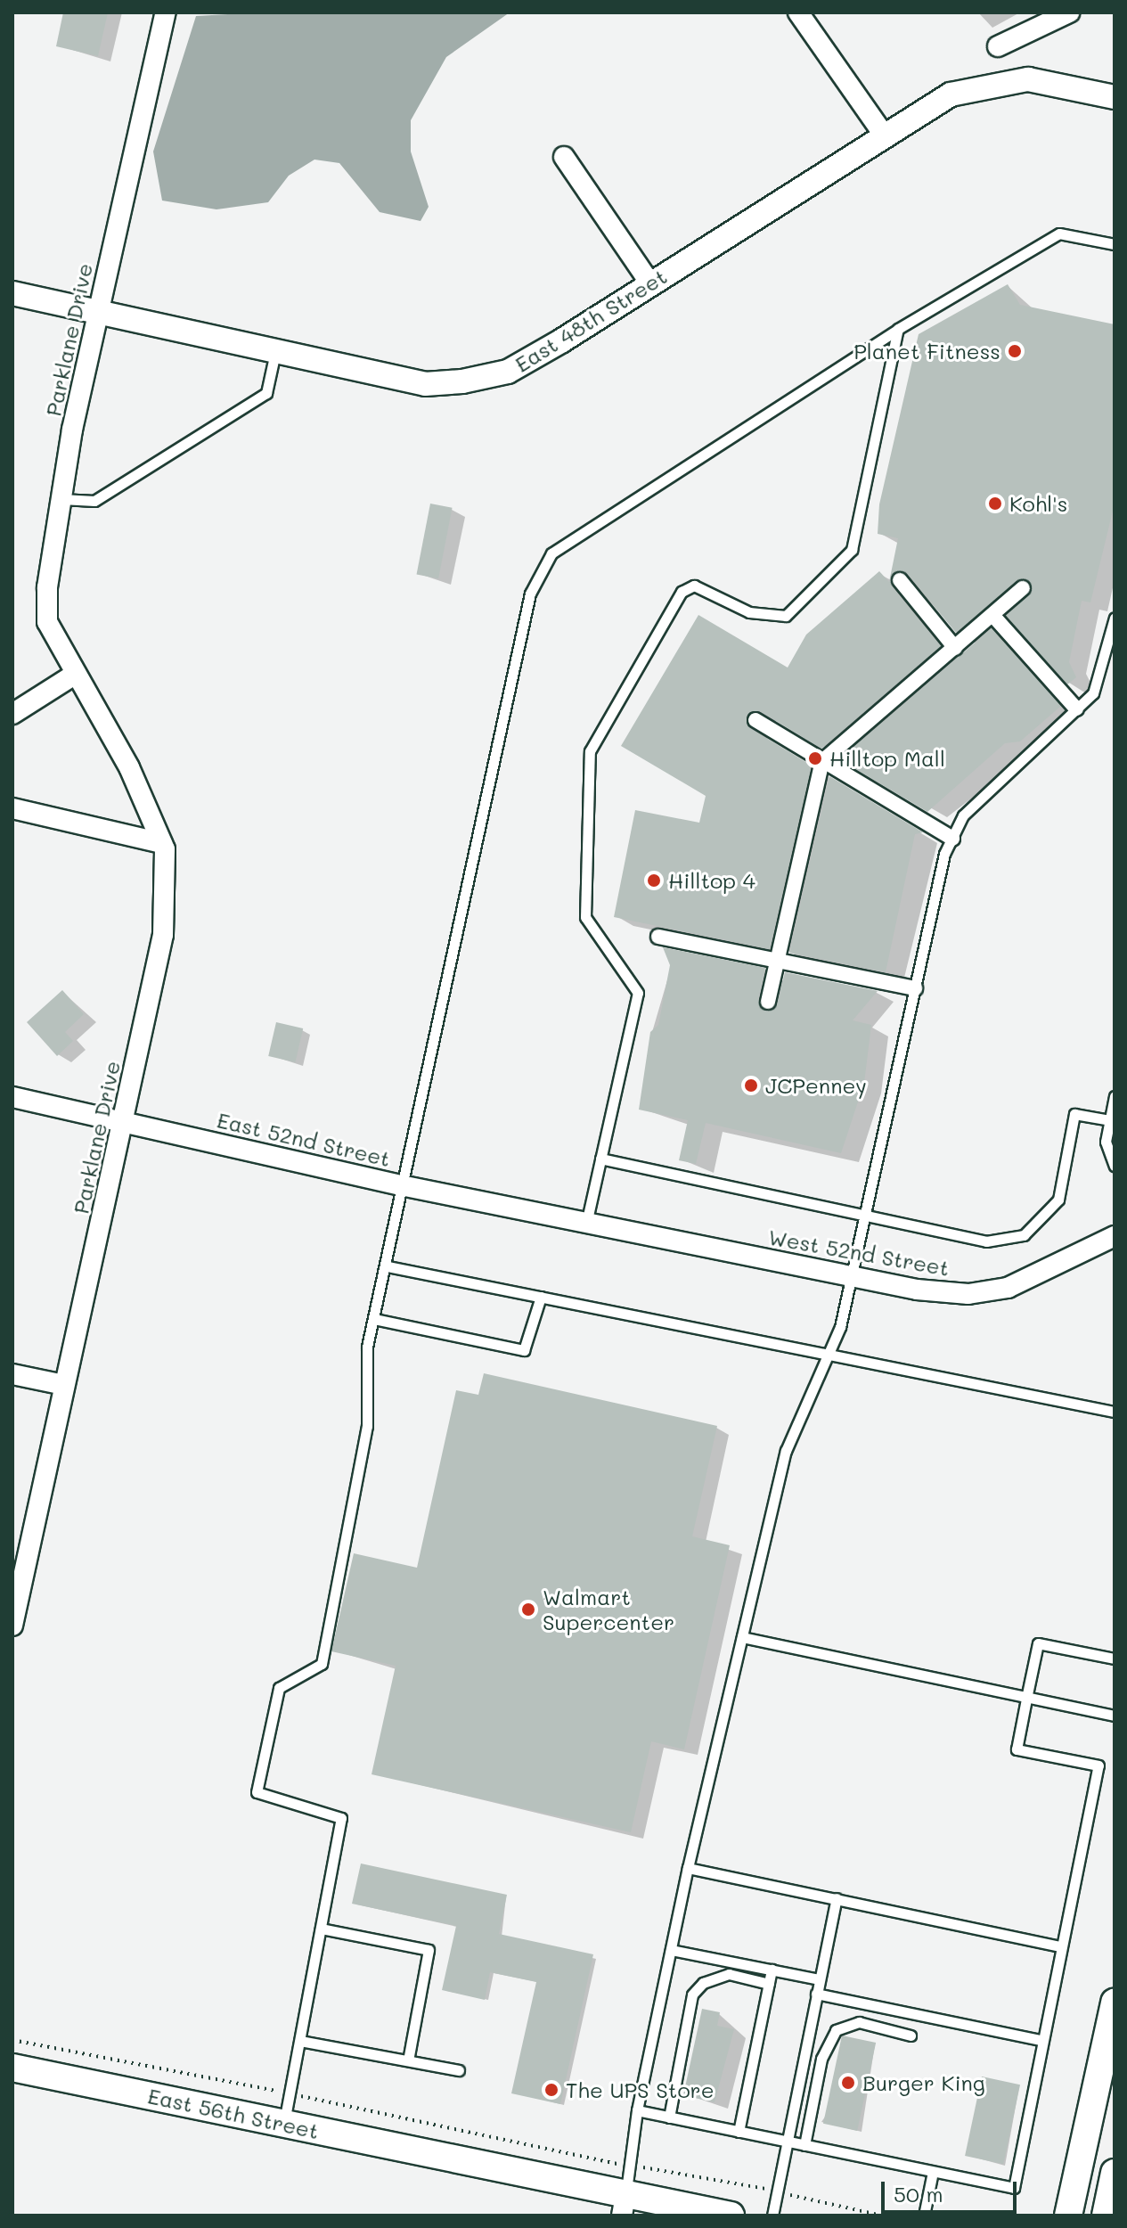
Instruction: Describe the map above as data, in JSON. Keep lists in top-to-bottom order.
{
  "streets": {
    "main road": ["East 56th Street"],
    "street": [
      "East 48th Street",
      "Parklane Drive",
      "East 52nd Street",
      "West 52nd Street"
    ]
  },
  "crossings": [
    ["East 48th Street", "Parklane Drive"],
    ["Parklane Drive", "East 52nd Street"],
    ["East 52nd Street", "West 52nd Street"]
  ],
  "places": [
    "Planet Fitness",
    "Kohl's",
    "Hilltop Mall",
    "Hilltop 4",
    "JCPenney",
    "Walmart Supercenter",
    "Burger King",
    "The UPS Store"
  ],
  "scale_bar": "50 m"
}
